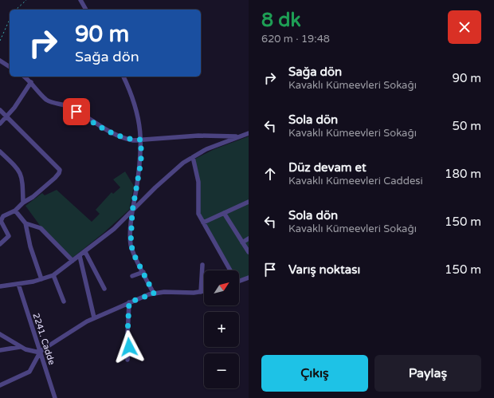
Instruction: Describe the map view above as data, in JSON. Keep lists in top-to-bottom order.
{
  "streets": {
    "street": ["2241. Cadde"]
  },
  "north": "top right",
  "page": {
    "heading": ["8 dk", "620 m · 19:48"],
    "turn": ["90 m", "Sağa dön"],
    "list": [
      {
        "name": "Sağa dön",
        "note": "Kavaklı Kümeevleri Sokağı",
        "value": "90 m"
      },
      {
        "name": "Sola dön",
        "note": "Kavaklı Kümeevleri Sokağı",
        "value": "50 m"
      },
      {
        "name": "Düz devam et",
        "note": "Kavaklı Kümeevleri Caddesi",
        "value": "180 m"
      },
      {
        "name": "Sola dön",
        "note": "Kavaklı Kümeevleri Sokağı",
        "value": "150 m"
      },
      {
        "name": "Varış noktası",
        "value": "150 m"
      }
    ],
    "map_buttons": ["+", "−"],
    "buttons": ["Çıkış", "Paylaş"]
  }
}
